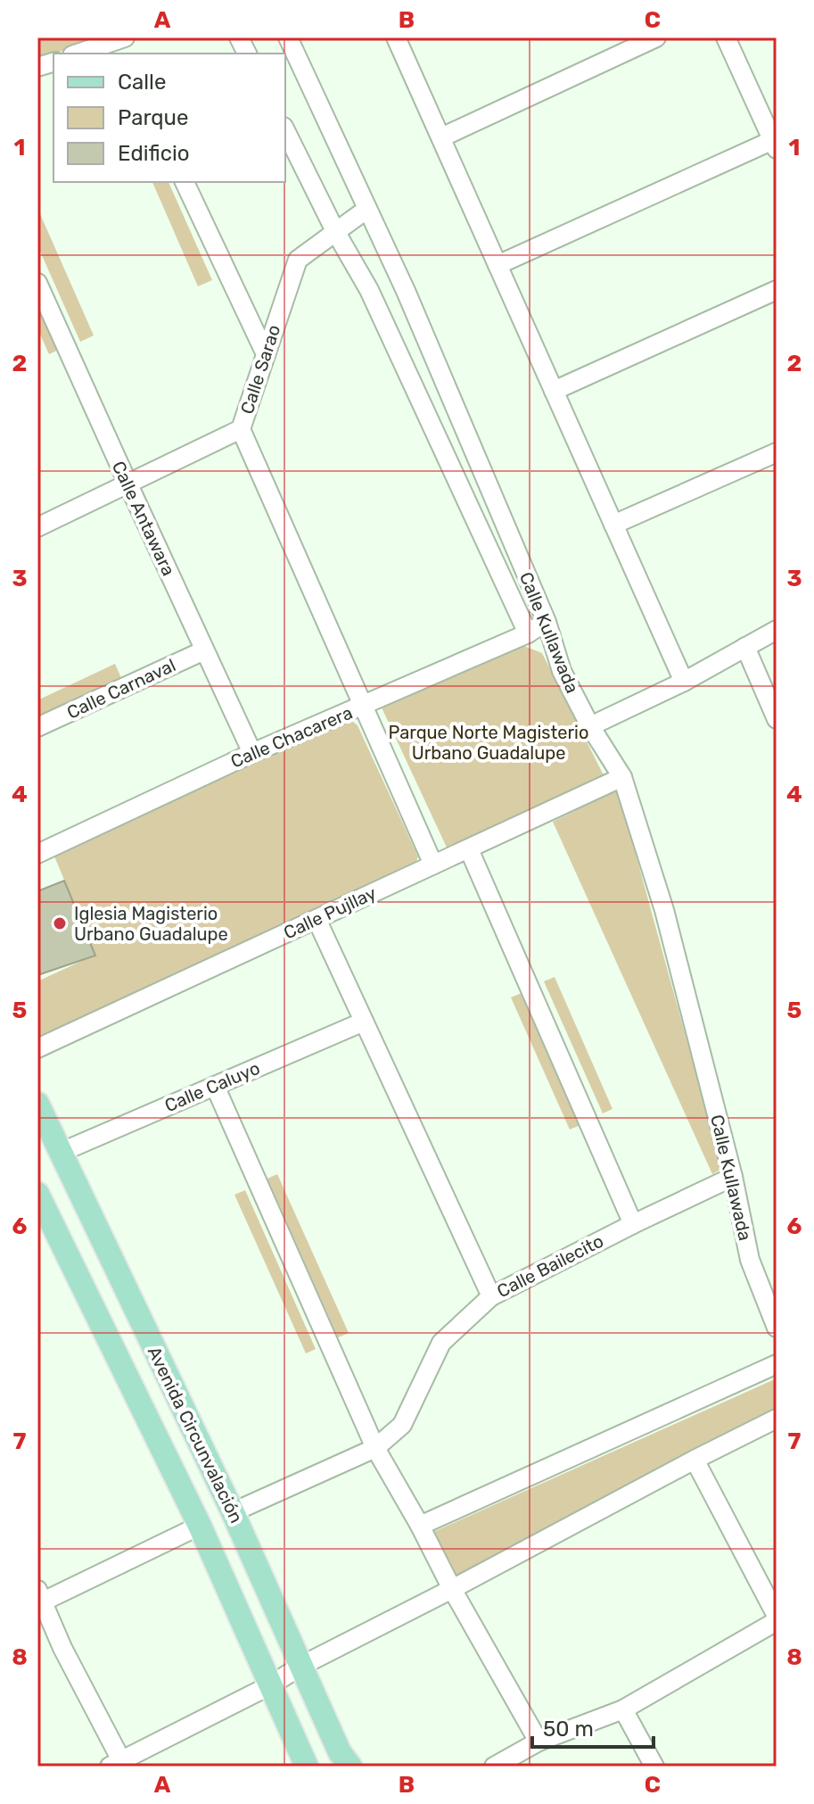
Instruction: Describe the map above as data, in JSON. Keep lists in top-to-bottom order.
{
  "streets": {
    "main road": ["Avenida Circunvalación"],
    "street": [
      "Calle Sarao",
      "Calle Antawara",
      "Calle Kullawada",
      "Calle Carnaval",
      "Calle Chacarera",
      "Calle Pujllay",
      "Calle Caluyo",
      "Calle Bailecito"
    ]
  },
  "crossings": [
    ["Calle Sarao", "Calle Antawara"],
    ["Calle Sarao", "Calle Kullawada"],
    ["Calle Antawara", "Calle Carnaval"],
    ["Calle Antawara", "Calle Chacarera"],
    ["Calle Kullawada", "Calle Chacarera"],
    ["Calle Kullawada", "Calle Pujllay"],
    ["Calle Kullawada", "Calle Bailecito"],
    ["Calle Caluyo", "Avenida Circunvalación"],
    ["Calle Bailecito", "Avenida Circunvalación"]
  ],
  "parks": ["Parque Norte Magisterio Urbano Guadalupe"],
  "places": ["Iglesia Magisterio Urbano Guadalupe"],
  "legend": ["Calle", "Parque", "Edificio"],
  "scale_bar": "50 m",
  "grid": {
    "columns": ["A", "B", "C"],
    "rows": [
      "1",
      "2",
      "3",
      "4",
      "5",
      "6",
      "7",
      "8"
    ]
  }
}
